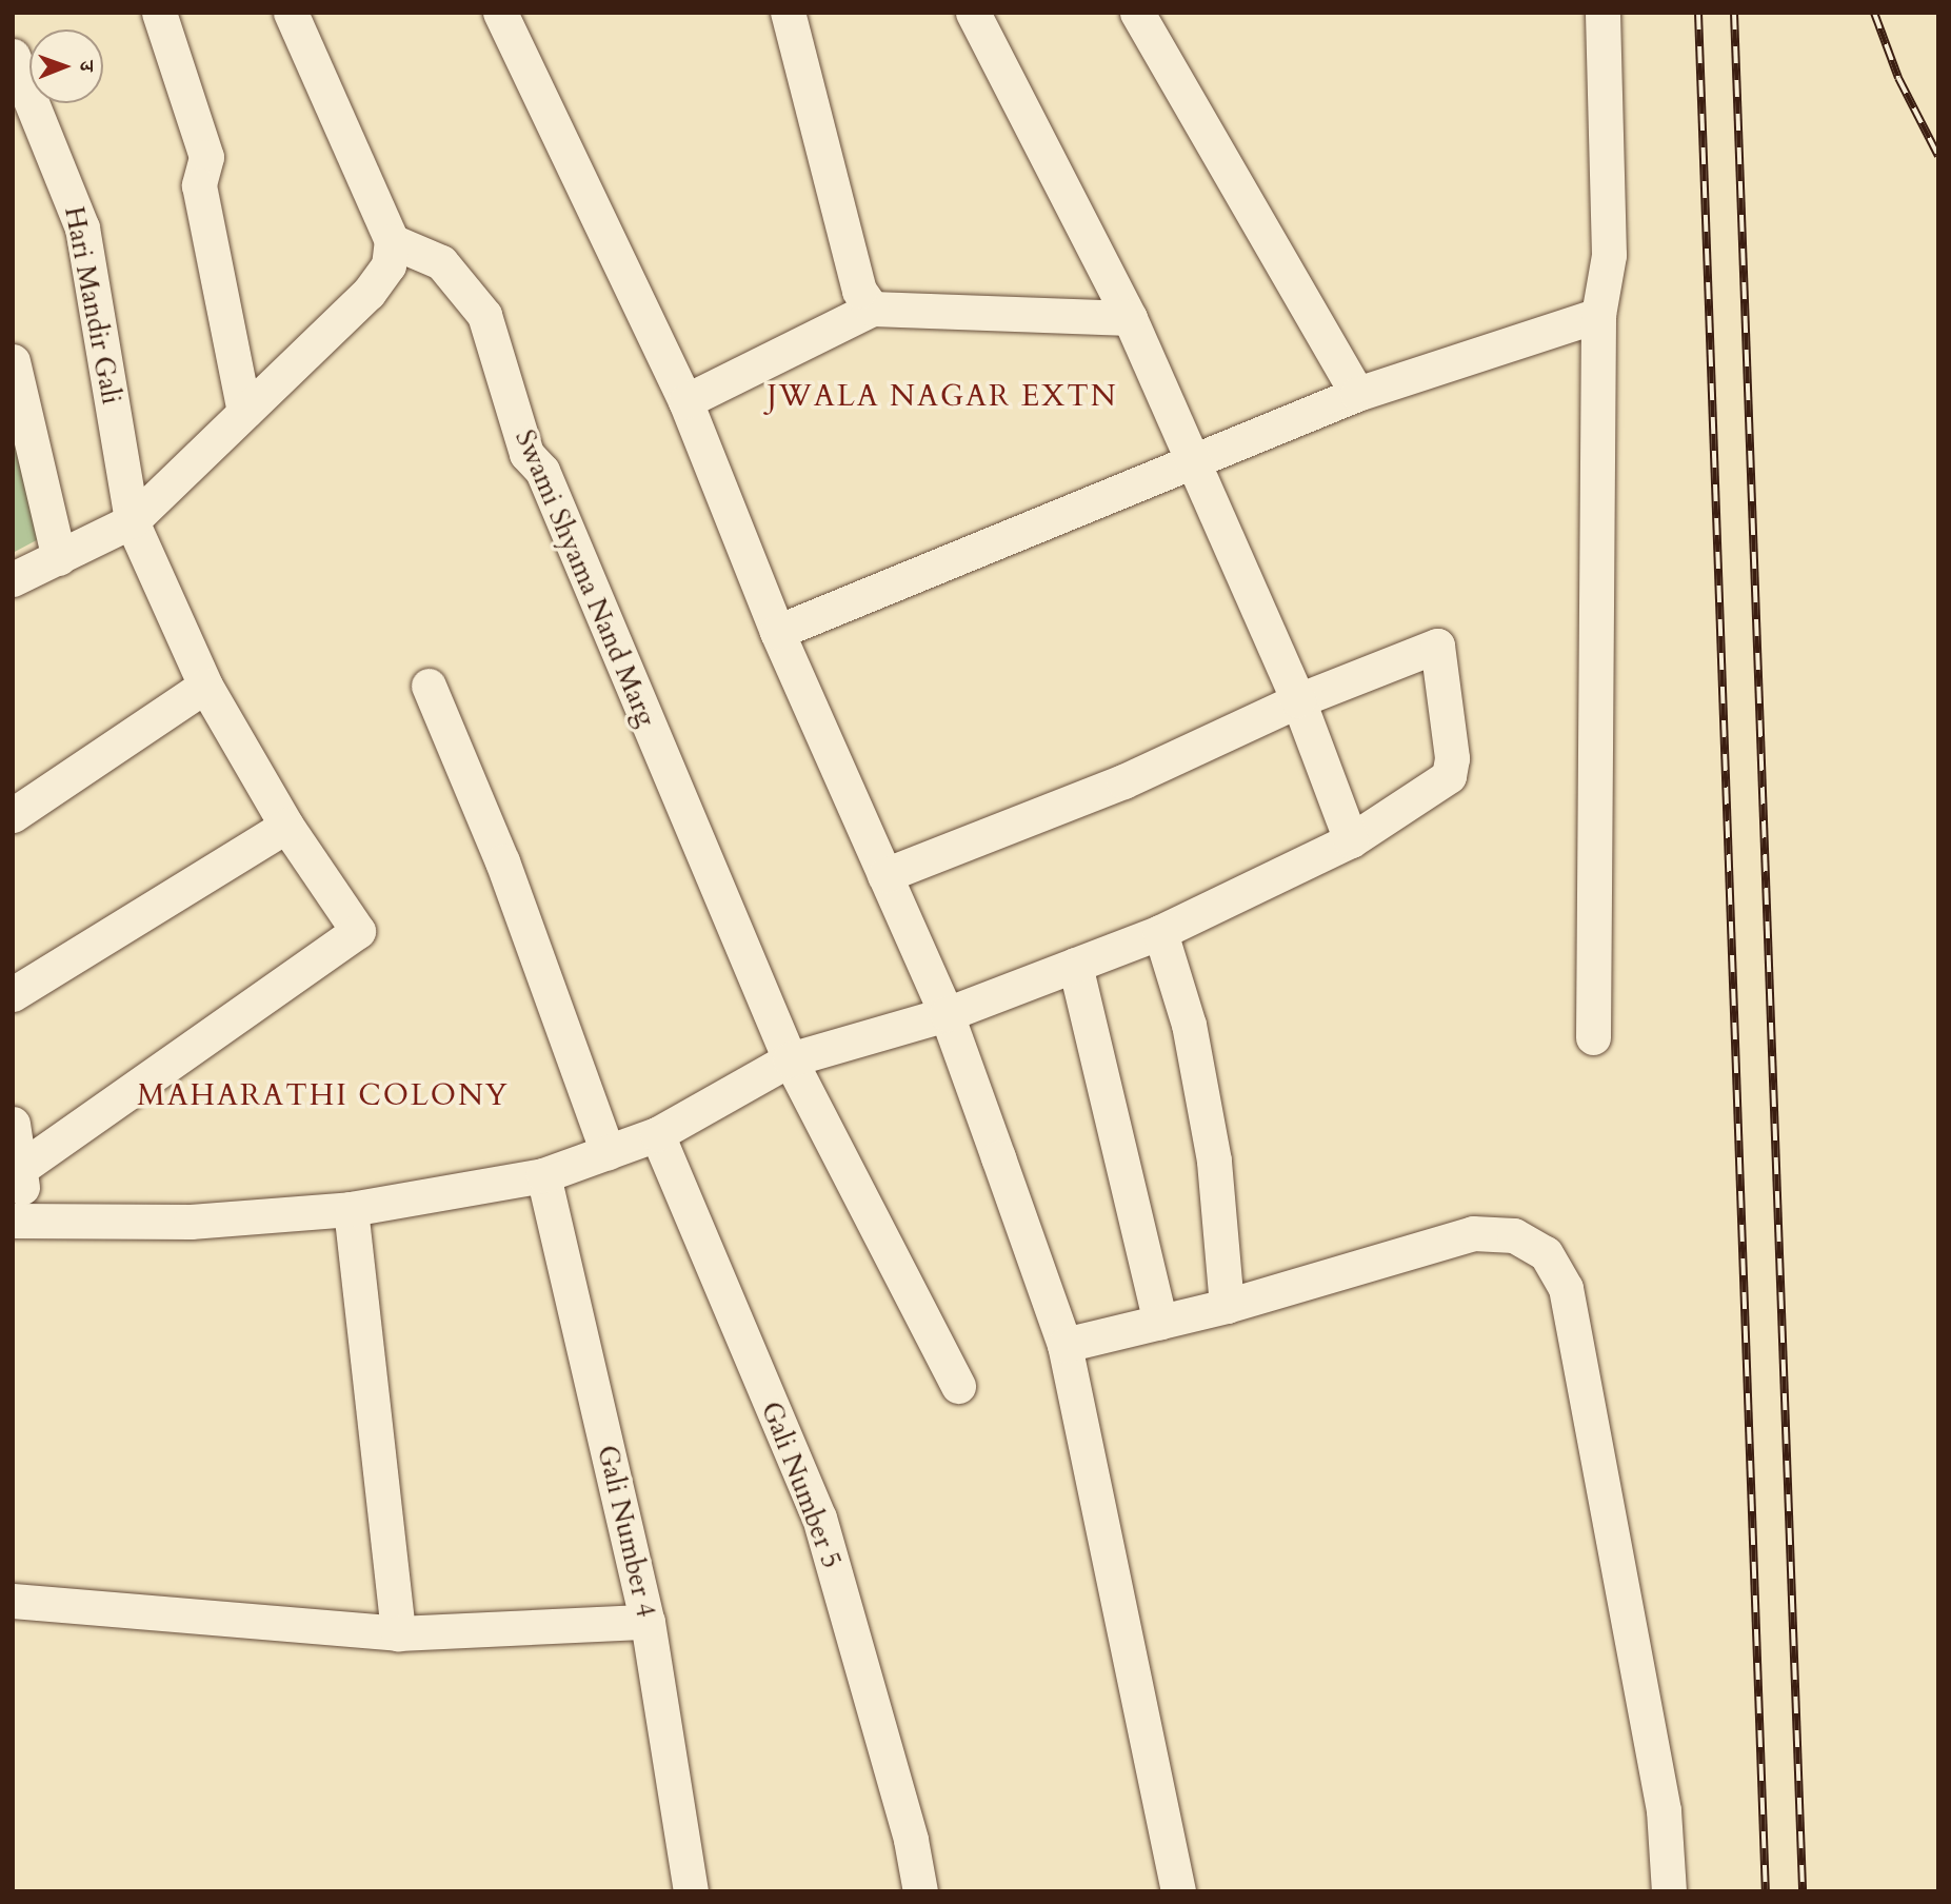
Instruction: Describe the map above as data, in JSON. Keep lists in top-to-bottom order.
{
  "streets": {
    "street": [
      "Hari Mandir Gali",
      "Swami Shyama Nand Marg",
      "Gali Number 5",
      "Gali Number 4"
    ]
  },
  "districts": ["JWALA NAGAR EXTN", "MAHARATHI COLONY"],
  "north": "right"
}
